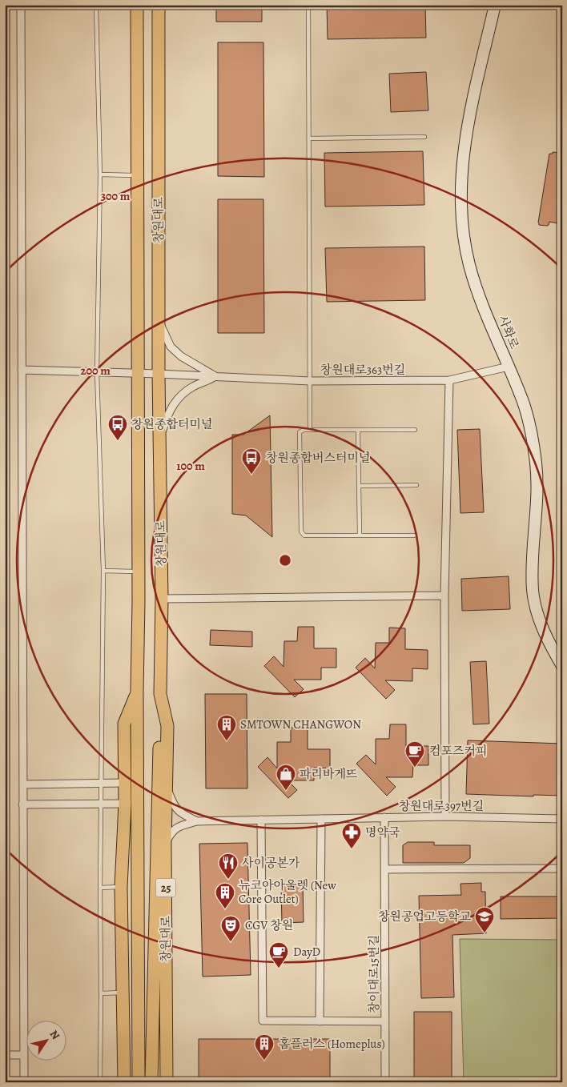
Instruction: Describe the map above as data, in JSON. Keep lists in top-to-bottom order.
{
  "streets": {
    "main road": ["창원대로", "사화로", "25"],
    "street": ["창원대로363번길", "창원대로397번길", "창이대로15번길"]
  },
  "crossings": [
    ["창원대로", "창원대로363번길"],
    ["사화로", "창원대로363번길"],
    ["창원대로397번길", "창이대로15번길"]
  ],
  "places": {
    "bus stop": ["창원종합터미널", "창원종합버스터미널"],
    "building": ["SMTOWN CHANGWON", "뉴코아아울렛 (New Core Outlet)", "홈플러스 (Homeplus)"],
    "cafe": ["컴포즈커피", "DayD"],
    "shop": ["파리바게뜨"],
    "pharmacy": ["명약국"],
    "restaurant": ["사이공본가"],
    "school or university": ["창원공업고등학교"],
    "theatre": ["CGV 창원"]
  },
  "north": "top right",
  "rings": ["300 m", "200 m", "100 m"]
}
